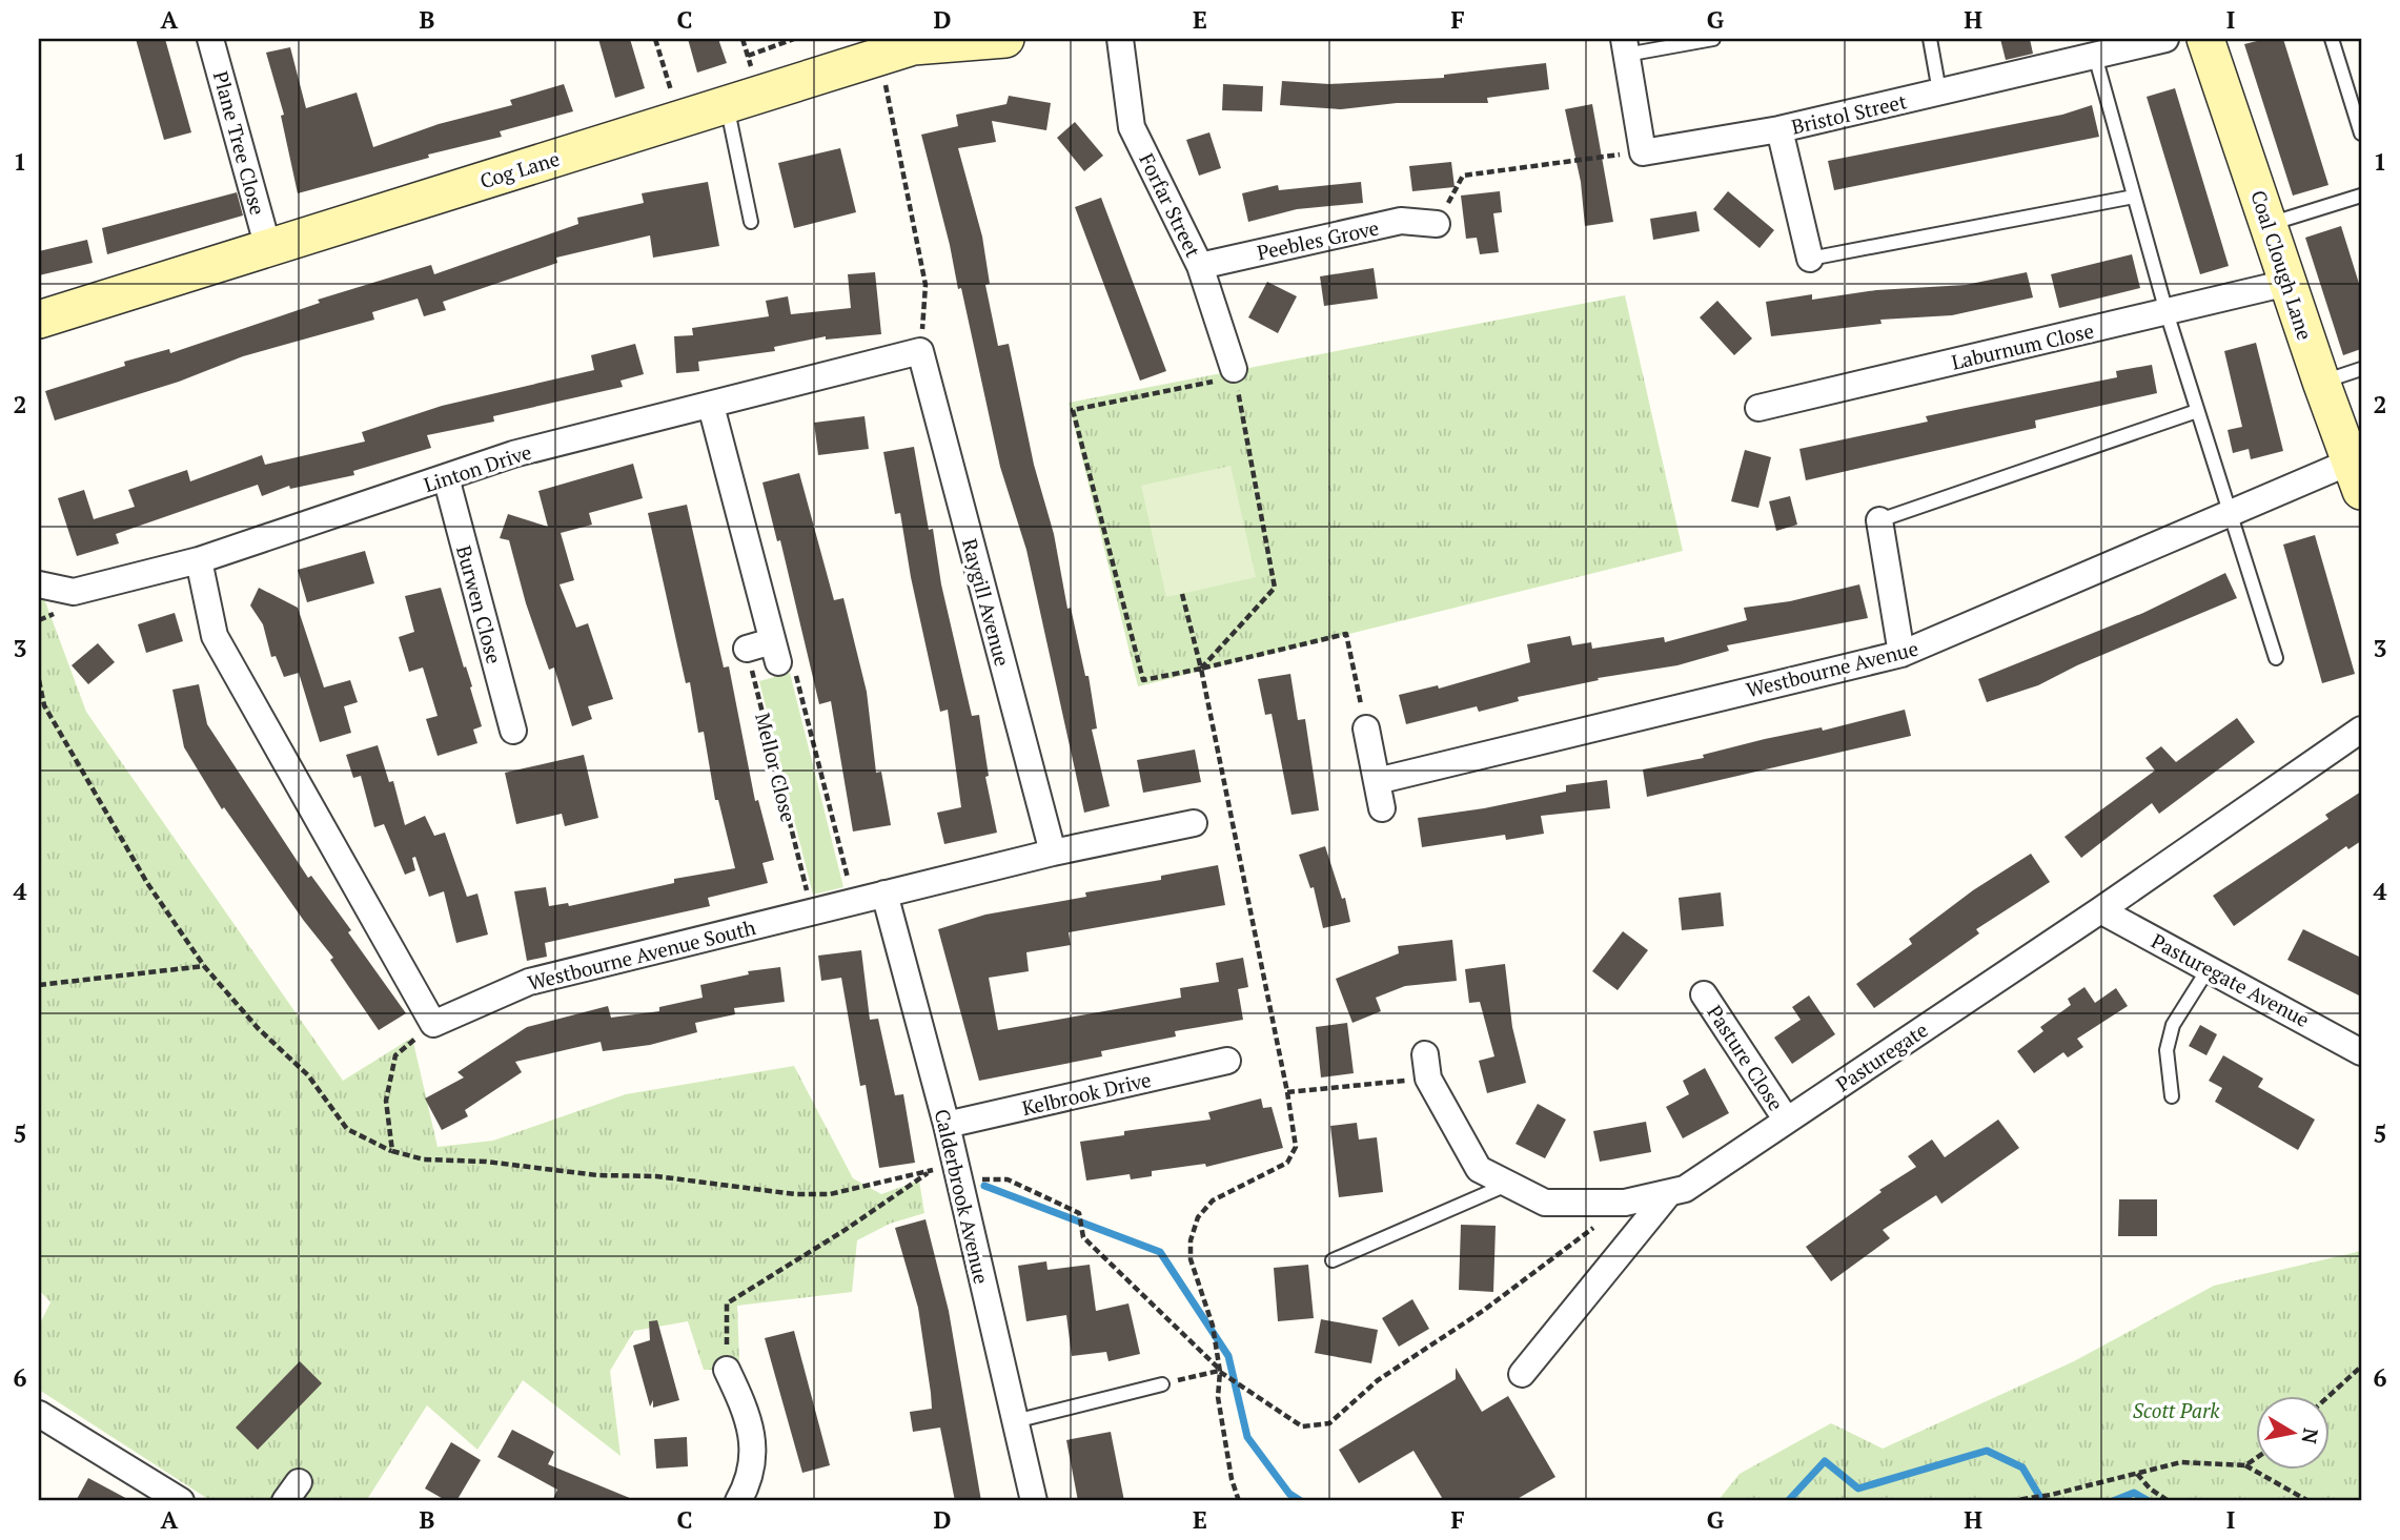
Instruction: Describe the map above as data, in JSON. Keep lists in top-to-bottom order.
{
  "streets": {
    "street": [
      "Bristol Street",
      "Plane Tree Close",
      "Cog Lane",
      "Forfar Street",
      "Peebles Grove",
      "Coal Clough Lane",
      "Laburnum Close",
      "Linton Drive",
      "Raygill Avenue",
      "Burwen Close",
      "Westbourne Avenue",
      "Westbourne Avenue South",
      "Pasturegate Avenue",
      "Pasturegate",
      "Pasture Close",
      "Kelbrook Drive",
      "Calderbrook Avenue"
    ],
    "path": ["Mellor Close"]
  },
  "crossings": [
    ["Plane Tree Close", "Cog Lane"],
    ["Forfar Street", "Peebles Grove"],
    ["Coal Clough Lane", "Laburnum Close"],
    ["Coal Clough Lane", "Westbourne Avenue"],
    ["Linton Drive", "Raygill Avenue"],
    ["Linton Drive", "Burwen Close"],
    ["Raygill Avenue", "Westbourne Avenue South"],
    ["Mellor Close", "Westbourne Avenue South"],
    ["Westbourne Avenue South", "Calderbrook Avenue"],
    ["Pasturegate Avenue", "Pasturegate"],
    ["Pasturegate", "Pasture Close"],
    ["Kelbrook Drive", "Calderbrook Avenue"]
  ],
  "parks": ["Scott Park"],
  "north": "right",
  "grid": {
    "columns": [
      "A",
      "B",
      "C",
      "D",
      "E",
      "F",
      "G",
      "H",
      "I"
    ],
    "rows": [
      "1",
      "2",
      "3",
      "4",
      "5",
      "6"
    ]
  }
}
